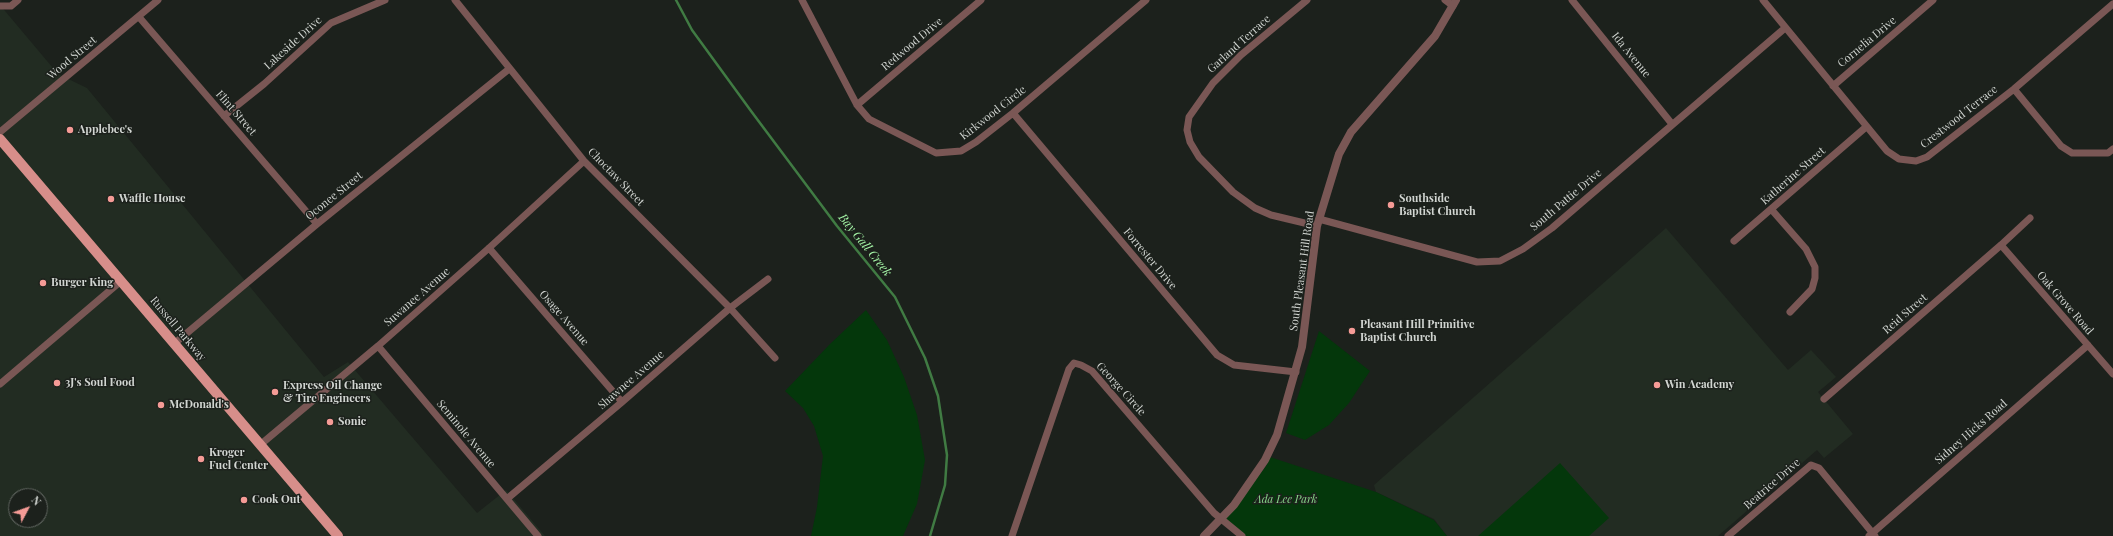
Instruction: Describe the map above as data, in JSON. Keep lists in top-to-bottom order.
{
  "streets": {
    "main road": ["Russell Parkway"],
    "street": [
      "Cornelia Drive",
      "Lakeside Drive",
      "Redwood Drive",
      "Garland Terrace",
      "Ida Avenue",
      "Wood Street",
      "Flint Street",
      "Kirkwood Circle",
      "Crestwood Terrace",
      "Katherine Street",
      "Choctaw Street",
      "Oconee Street",
      "South Pattie Drive",
      "Forrester Drive",
      "South Pleasant Hill Road",
      "Suwanee Avenue",
      "Oak Grove Road",
      "Reid Street",
      "Osage Avenue",
      "Shawnee Avenue",
      "George Circle",
      "Sidney Hicks Road",
      "Seminole Avenue",
      "Beatrice Drive"
    ]
  },
  "crossings": [
    ["Cornelia Drive", "Crestwood Terrace"],
    ["Lakeside Drive", "Flint Street"],
    ["Redwood Drive", "Kirkwood Circle"],
    ["Garland Terrace", "South Pattie Drive"],
    ["Garland Terrace", "South Pleasant Hill Road"],
    ["Ida Avenue", "South Pattie Drive"],
    ["Wood Street", "Flint Street"],
    ["Flint Street", "Oconee Street"],
    ["Kirkwood Circle", "Forrester Drive"],
    ["Crestwood Terrace", "Katherine Street"],
    ["Crestwood Terrace", "South Pattie Drive"],
    ["Choctaw Street", "Oconee Street"],
    ["Choctaw Street", "Suwanee Avenue"],
    ["Choctaw Street", "Shawnee Avenue"],
    ["Oconee Street", "Russell Parkway"],
    ["South Pattie Drive", "South Pleasant Hill Road"],
    ["Forrester Drive", "South Pleasant Hill Road"],
    ["South Pleasant Hill Road", "George Circle"],
    ["Suwanee Avenue", "Osage Avenue"],
    ["Suwanee Avenue", "Russell Parkway"],
    ["Suwanee Avenue", "Seminole Avenue"],
    ["Oak Grove Road", "Reid Street"],
    ["Oak Grove Road", "Sidney Hicks Road"],
    ["Osage Avenue", "Shawnee Avenue"],
    ["Shawnee Avenue", "Seminole Avenue"],
    ["Sidney Hicks Road", "Beatrice Drive"]
  ],
  "water": ["Bay Gall Creek"],
  "parks": ["Ada Lee Park"],
  "places": [
    "Applebee's",
    "Waffle House",
    "Southside Baptist Church",
    "Burger King",
    "Pleasant Hill Primitive Baptist Church",
    "3J's Soul Food",
    "Win Academy",
    "Express Oil Change & Tire Engineers",
    "McDonald's",
    "Sonic",
    "Kroger Fuel Center",
    "Cook Out"
  ],
  "north": "top right"
}
